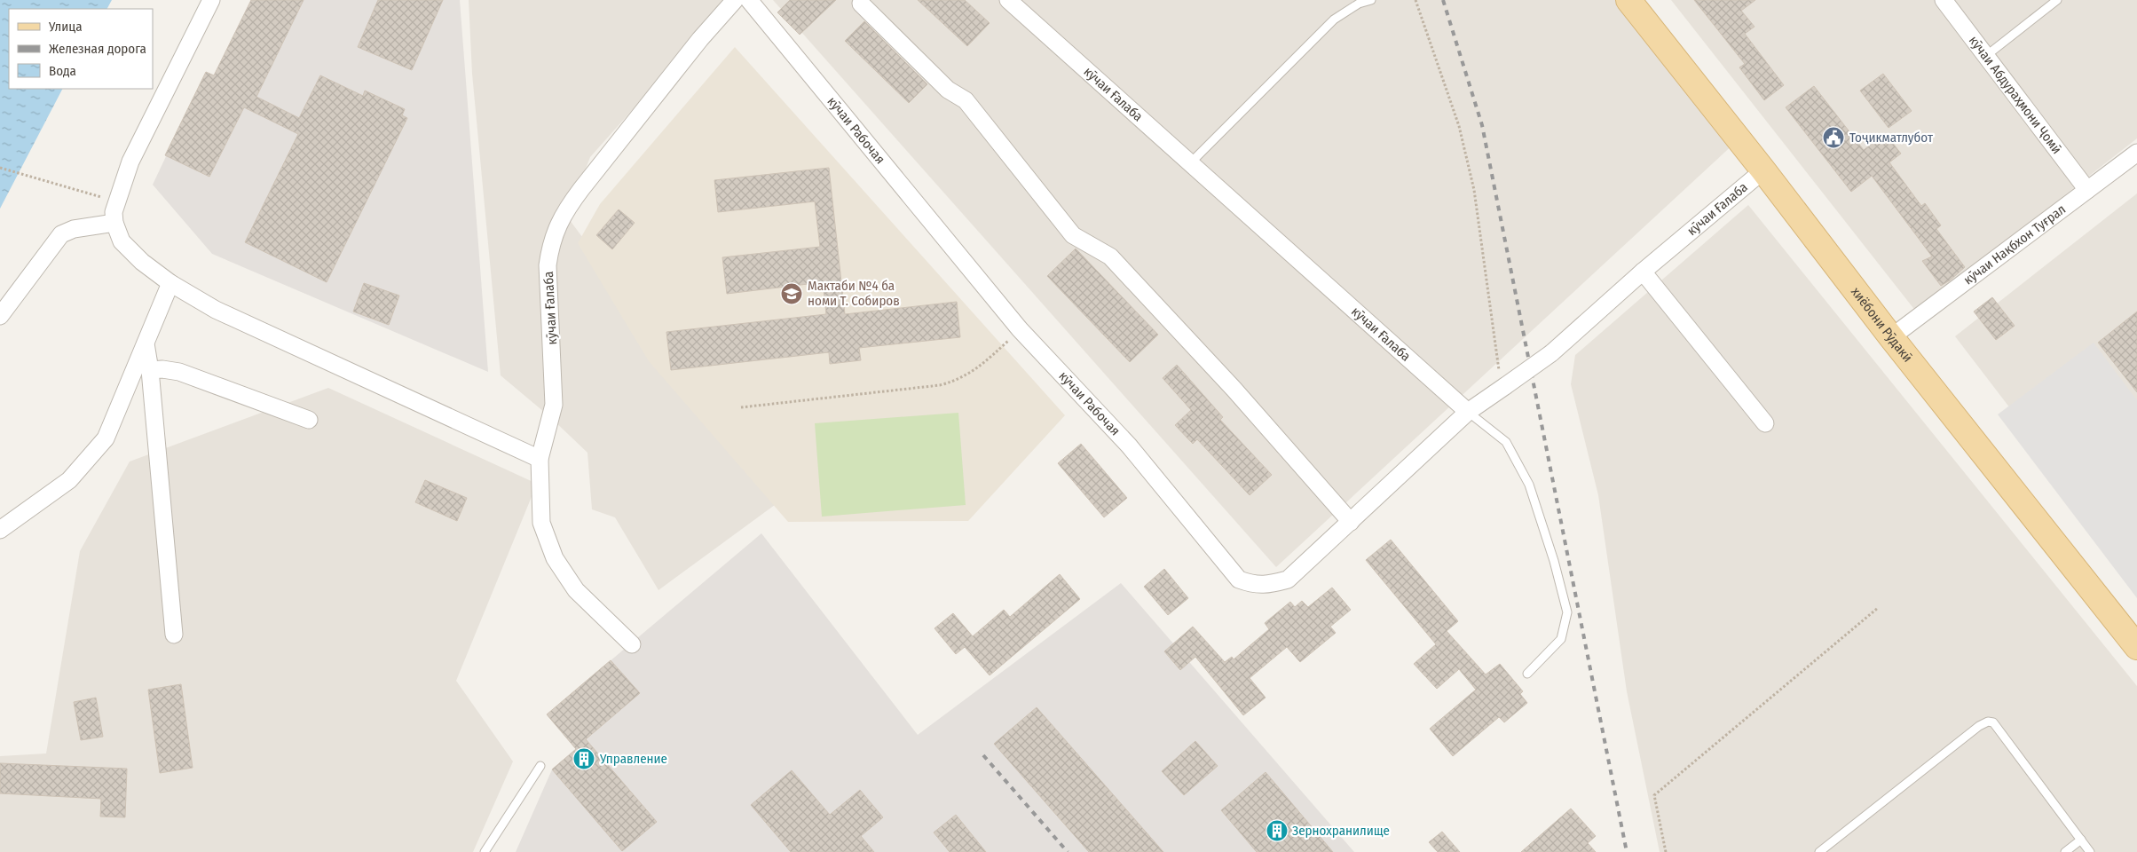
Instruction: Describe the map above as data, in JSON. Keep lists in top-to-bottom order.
{
  "streets": {
    "main road": ["хиёбони Рӯдакӣ"],
    "street": [
      "кӯчаи Ғалаба",
      "кӯчаи Абдураҳмони Ҷомӣ",
      "кӯчаи Рабочая",
      "кӯчаи Нақбхон Туғрал"
    ]
  },
  "crossings": [
    ["кӯчаи Ғалаба", "кӯчаи Рабочая"],
    ["кӯчаи Ғалаба", "хиёбони Рӯдакӣ"],
    ["кӯчаи Абдураҳмони Ҷомӣ", "кӯчаи Нақбхон Туғрал"],
    ["кӯчаи Нақбхон Туғрал", "хиёбони Рӯдакӣ"]
  ],
  "places": {
    "public building": ["Тоҷикматлубот"],
    "school or university": ["Мактаби №4 ба номи Т. Собиров"],
    "building": ["Управление", "Зернохранилище"]
  },
  "legend": ["Улица", "Железная дорога", "Вода"]
}
